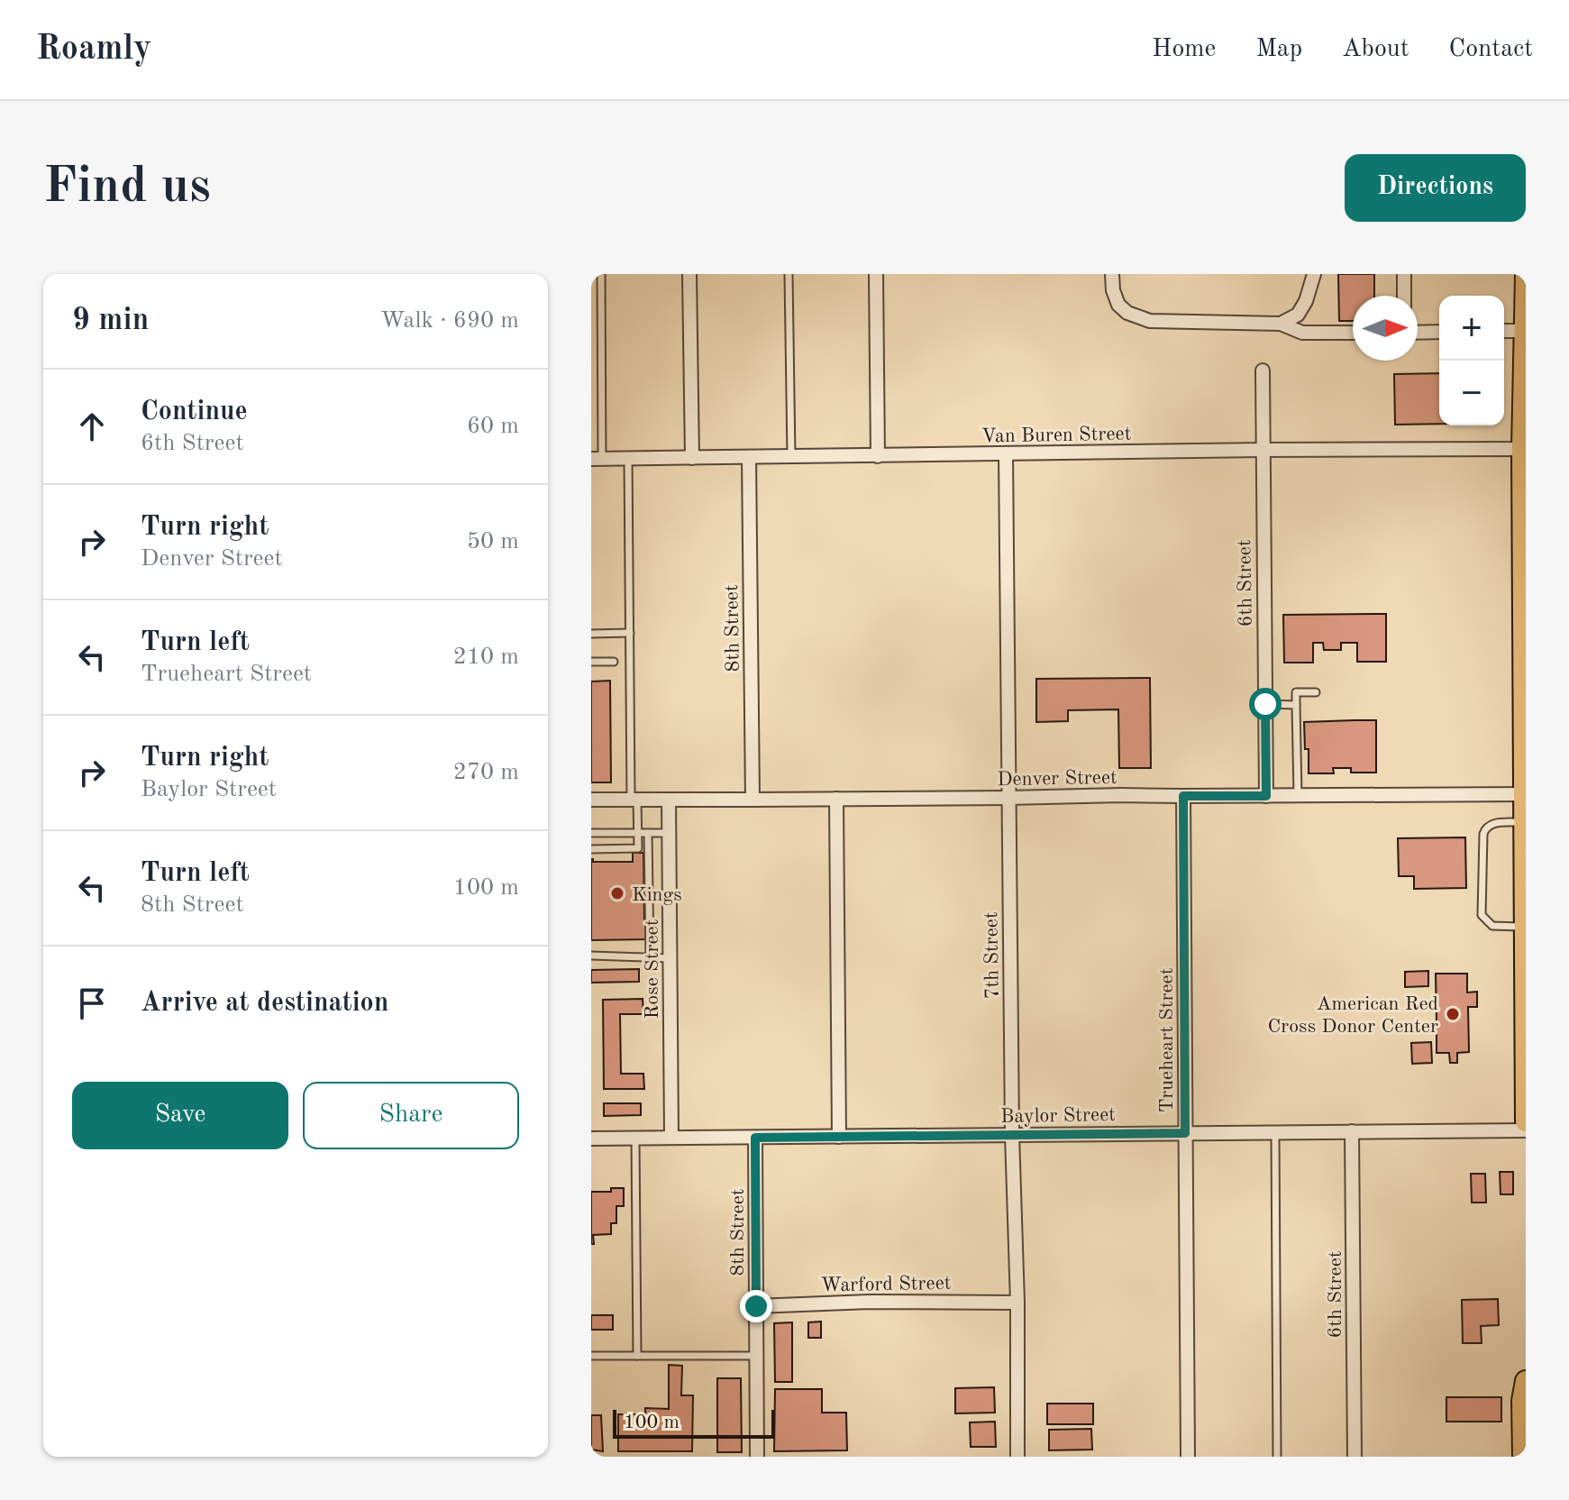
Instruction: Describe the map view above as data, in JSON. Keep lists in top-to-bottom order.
{
  "streets": {
    "street": [
      "Van Buren Street",
      "6th Street",
      "8th Street",
      "Denver Street",
      "7th Street",
      "Rose Street",
      "Trueheart Street",
      "Baylor Street",
      "Warford Street"
    ]
  },
  "crossings": [
    ["Van Buren Street", "6th Street"],
    ["Van Buren Street", "8th Street"],
    ["Van Buren Street", "7th Street"],
    ["6th Street", "Denver Street"],
    ["6th Street", "Baylor Street"],
    ["8th Street", "Denver Street"],
    ["8th Street", "Baylor Street"],
    ["8th Street", "Warford Street"],
    ["Denver Street", "7th Street"],
    ["Denver Street", "Rose Street"],
    ["Denver Street", "Trueheart Street"],
    ["7th Street", "Baylor Street"],
    ["7th Street", "Warford Street"],
    ["Rose Street", "Baylor Street"],
    ["Trueheart Street", "Baylor Street"]
  ],
  "places": ["Kings", "American Red Cross Donor Center"],
  "scale_bar": "100 m",
  "north": "right",
  "page": {
    "header": "Roamly",
    "nav": [
      "Home",
      "Map",
      "About",
      "Contact"
    ],
    "buttons": [
      "Directions",
      ["Save", "Share"]
    ],
    "title": "Find us",
    "heading": ["9 min", "Walk · 690 m"],
    "map_buttons": ["+", "−"],
    "list": [
      ["Continue", "6th Street", "60 m"],
      ["Turn right", "Denver Street", "50 m"],
      ["Turn left", "Trueheart Street", "210 m"],
      ["Turn right", "Baylor Street", "270 m"],
      ["Turn left", "8th Street", "100 m"],
      "Arrive at destination"
    ],
    "scale": "100 m"
  }
}
